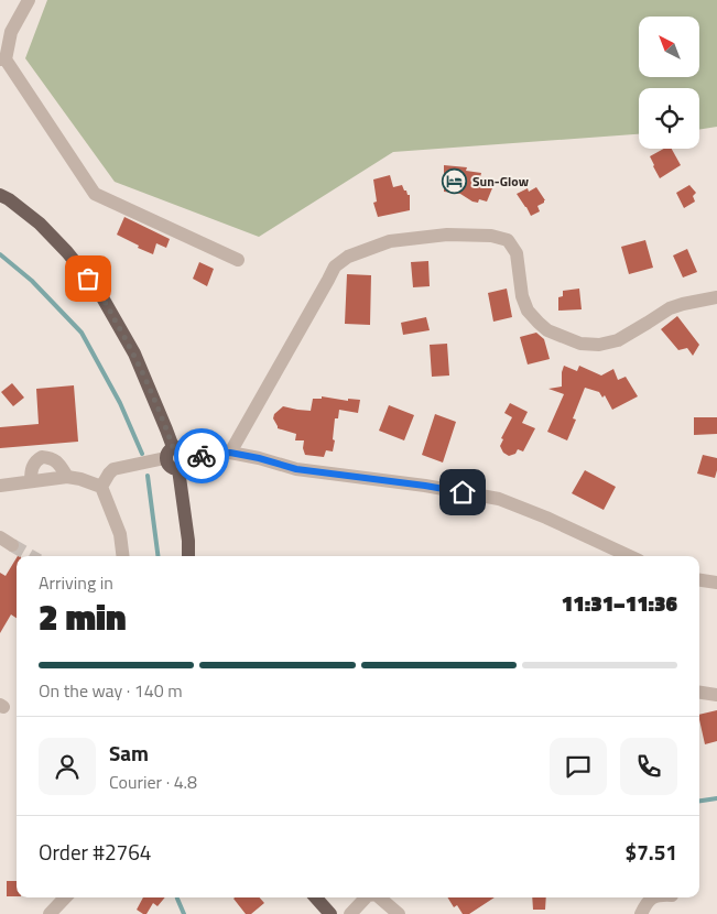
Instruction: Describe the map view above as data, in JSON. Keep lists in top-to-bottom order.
{
  "places": {
    "hotel": ["Sun-Glow"]
  },
  "north": "top left",
  "page": {
    "heading": ["2 min", "Arriving in", "11:31–11:36"],
    "panel": [
      "Sam",
      "Courier · 4.8",
      "Order #2764",
      "$7.51"
    ],
    "bar": "On the way · 140 m"
  }
}
